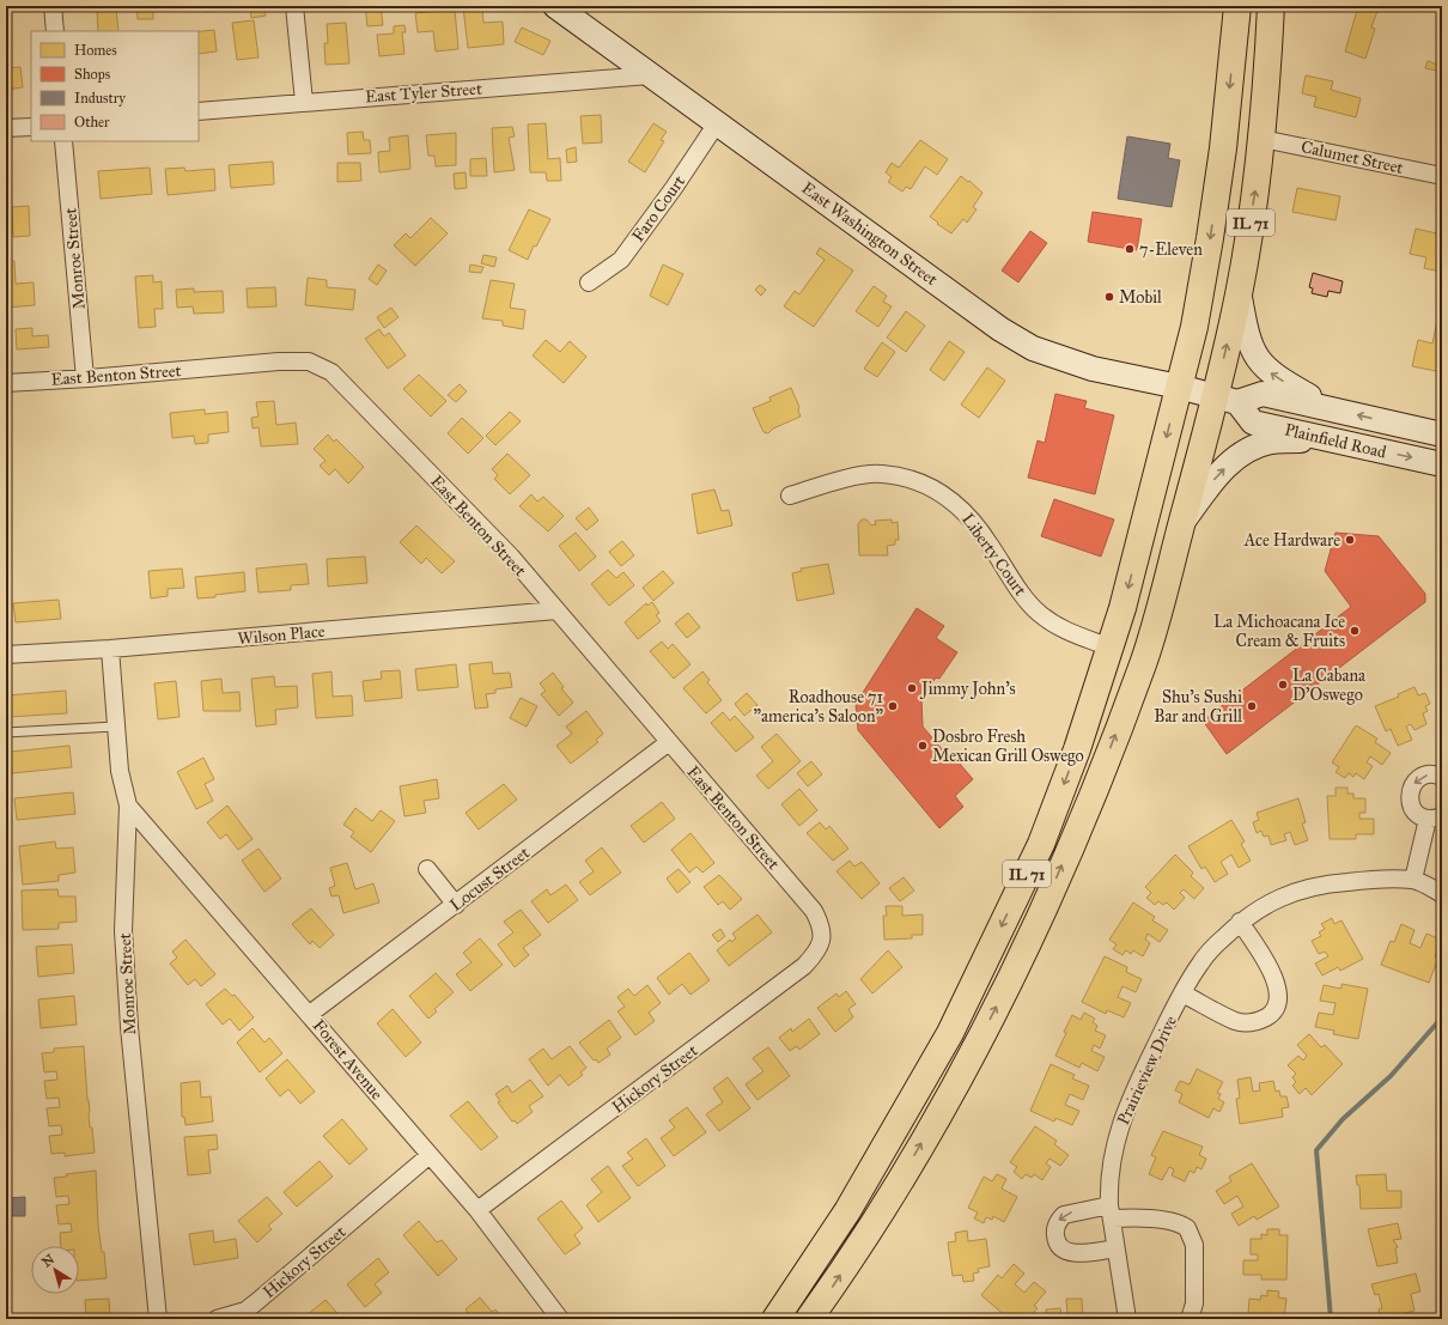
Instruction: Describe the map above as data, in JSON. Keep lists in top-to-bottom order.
{
  "streets": {
    "main road": ["IL 71"],
    "street": [
      "East Tyler Street",
      "Calumet Street",
      "Faro Court",
      "East Washington Street",
      "Monroe Street",
      "East Benton Street",
      "Plainfield Road",
      "Liberty Court",
      "Wilson Place",
      "Locust Street",
      "Forest Avenue",
      "Prairieview Drive",
      "Hickory Street"
    ]
  },
  "crossings": [
    ["East Tyler Street", "East Washington Street"],
    ["Calumet Street", "IL 71"],
    ["Faro Court", "East Washington Street"],
    ["IL 71", "East Washington Street"],
    ["IL 71", "Plainfield Road"],
    ["IL 71", "Liberty Court"],
    ["East Washington Street", "Plainfield Road"],
    ["Monroe Street", "East Benton Street"],
    ["Monroe Street", "Wilson Place"],
    ["Monroe Street", "Forest Avenue"],
    ["East Benton Street", "Wilson Place"],
    ["East Benton Street", "Locust Street"],
    ["East Benton Street", "Hickory Street"],
    ["Locust Street", "Forest Avenue"],
    ["Forest Avenue", "Hickory Street"]
  ],
  "places": [
    "7-Eleven",
    "Mobil",
    "Ace Hardware",
    "La Michoacana Ice Cream & Fruits",
    "La Cabana D'Oswego",
    "Jimmy John's",
    "Roadhouse 71 \"america's Saloon\"",
    "Shu's Sushi Bar and Grill",
    "Dosbro Fresh Mexican Grill Oswego"
  ],
  "legend": [
    "Homes",
    "Shops",
    "Industry",
    "Other"
  ],
  "north": "top left"
}
